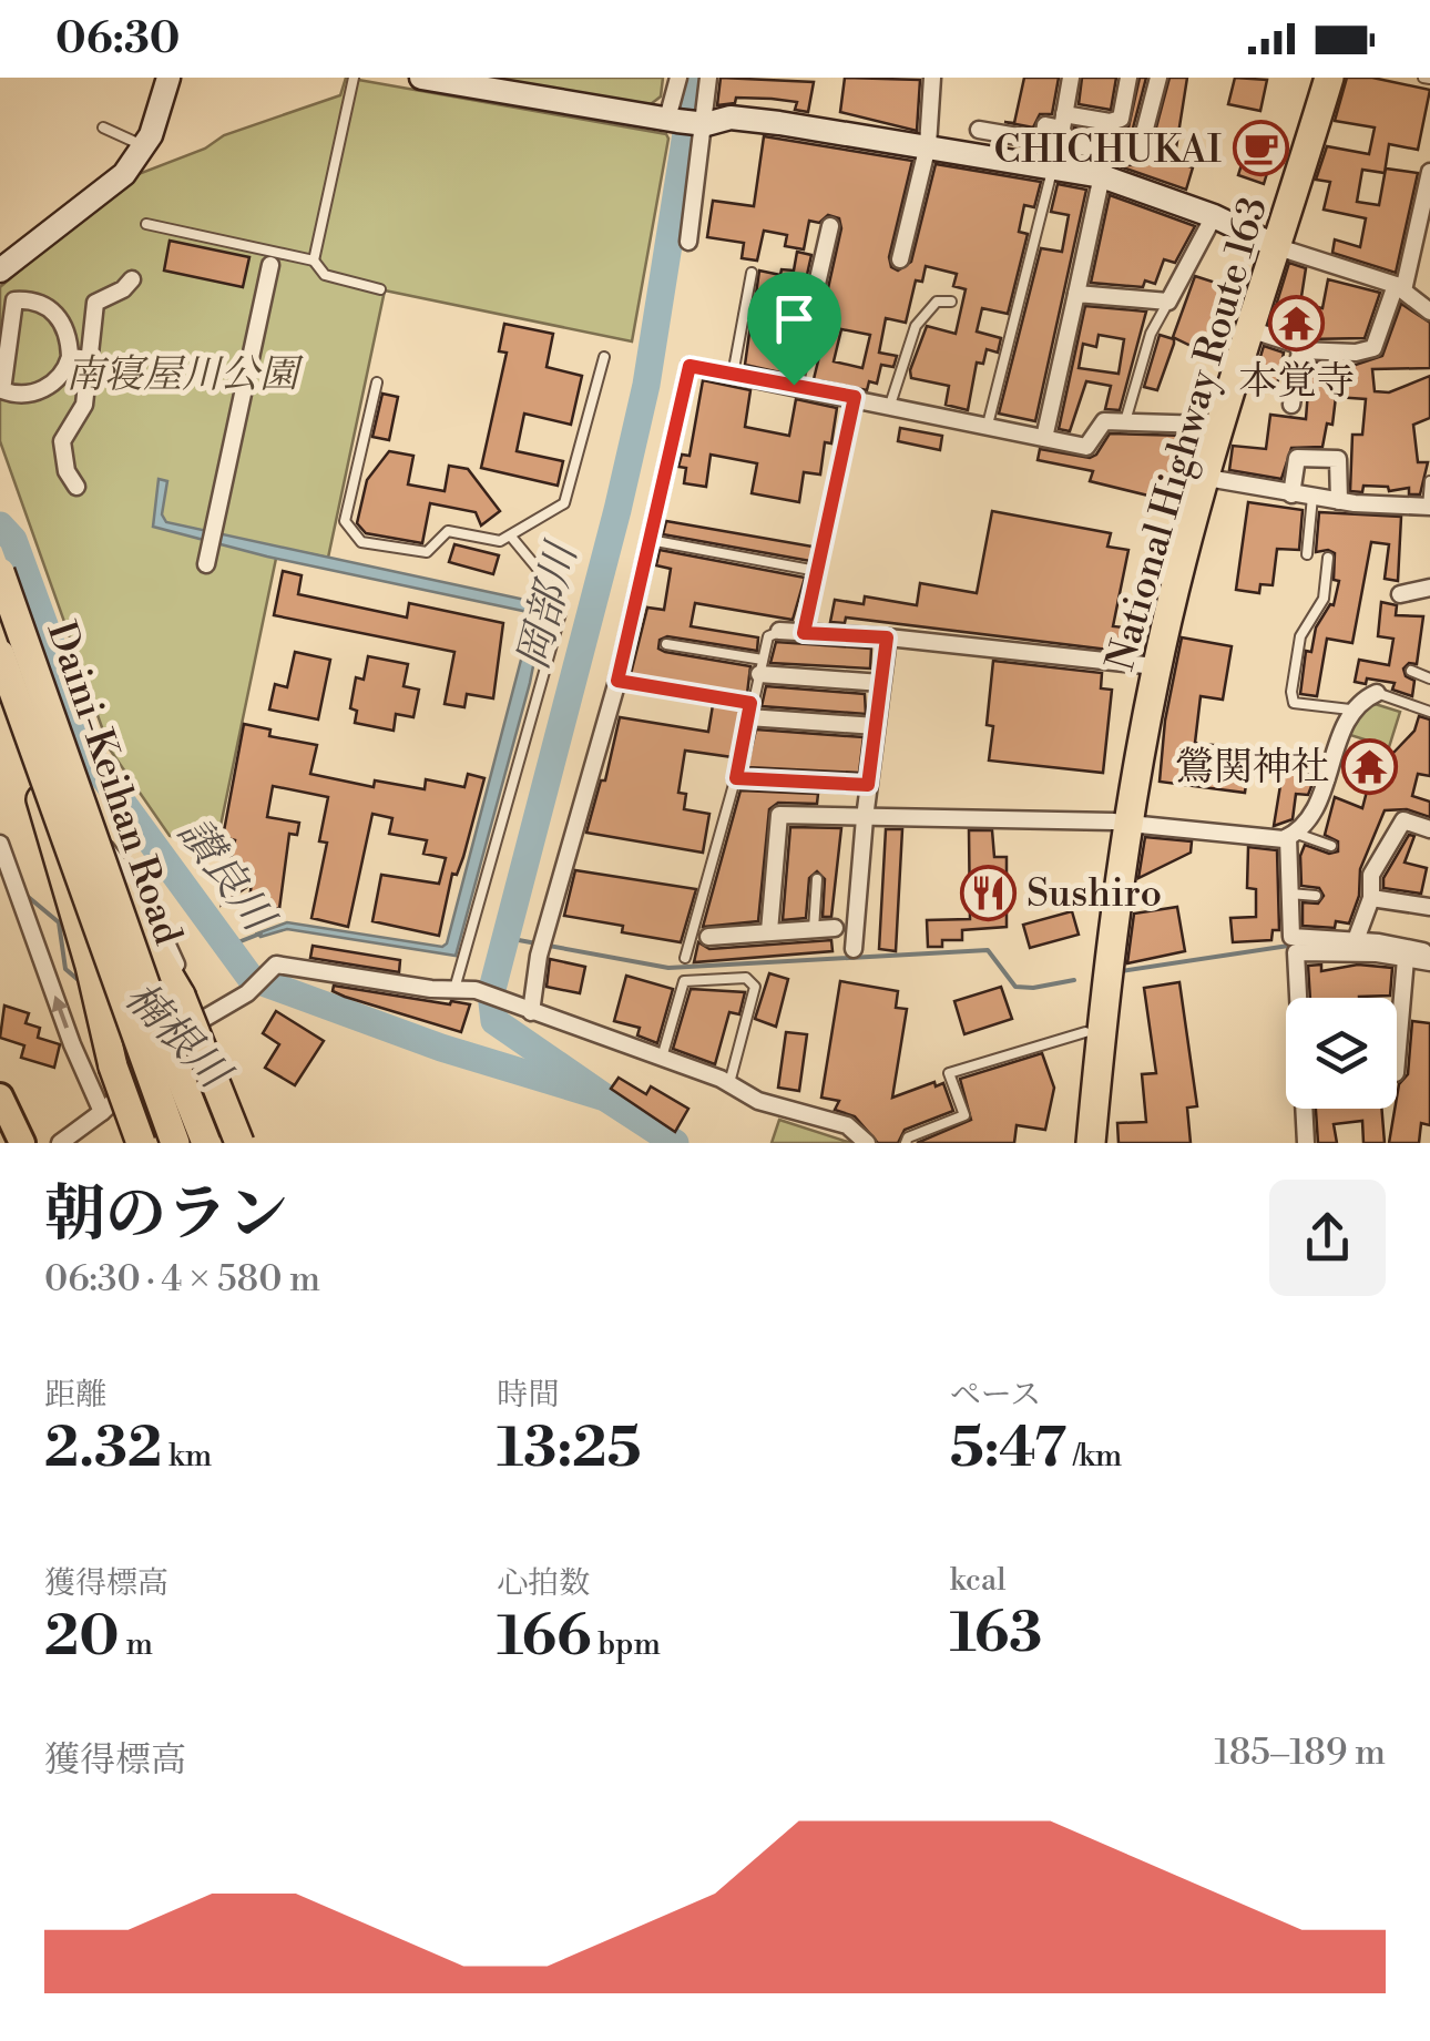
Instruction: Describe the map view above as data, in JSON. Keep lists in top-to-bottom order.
{
  "streets": {
    "highway": ["National Highway Route 163", "Daini-Keihan Road"]
  },
  "water": ["岡部川", "讃良川", "楠根川"],
  "parks": ["南寝屋川公園"],
  "places": {
    "cafe": ["CHICHUKAI"],
    "temple": ["本覚寺", "鶯関神社"],
    "restaurant": ["Sushiro"]
  },
  "page": {
    "status": "06:30",
    "heading": ["朝のラン", "06:30 · 4 × 580 m"],
    "stats": [
      ["距離", "2.32 km"],
      ["時間", "13:25"],
      ["ペース", "5:47 /km"],
      ["獲得標高", "20 m"],
      ["心拍数", "166 bpm"],
      ["kcal", "163"]
    ],
    "chart": ["獲得標高", "185–189 m"]
  }
}
